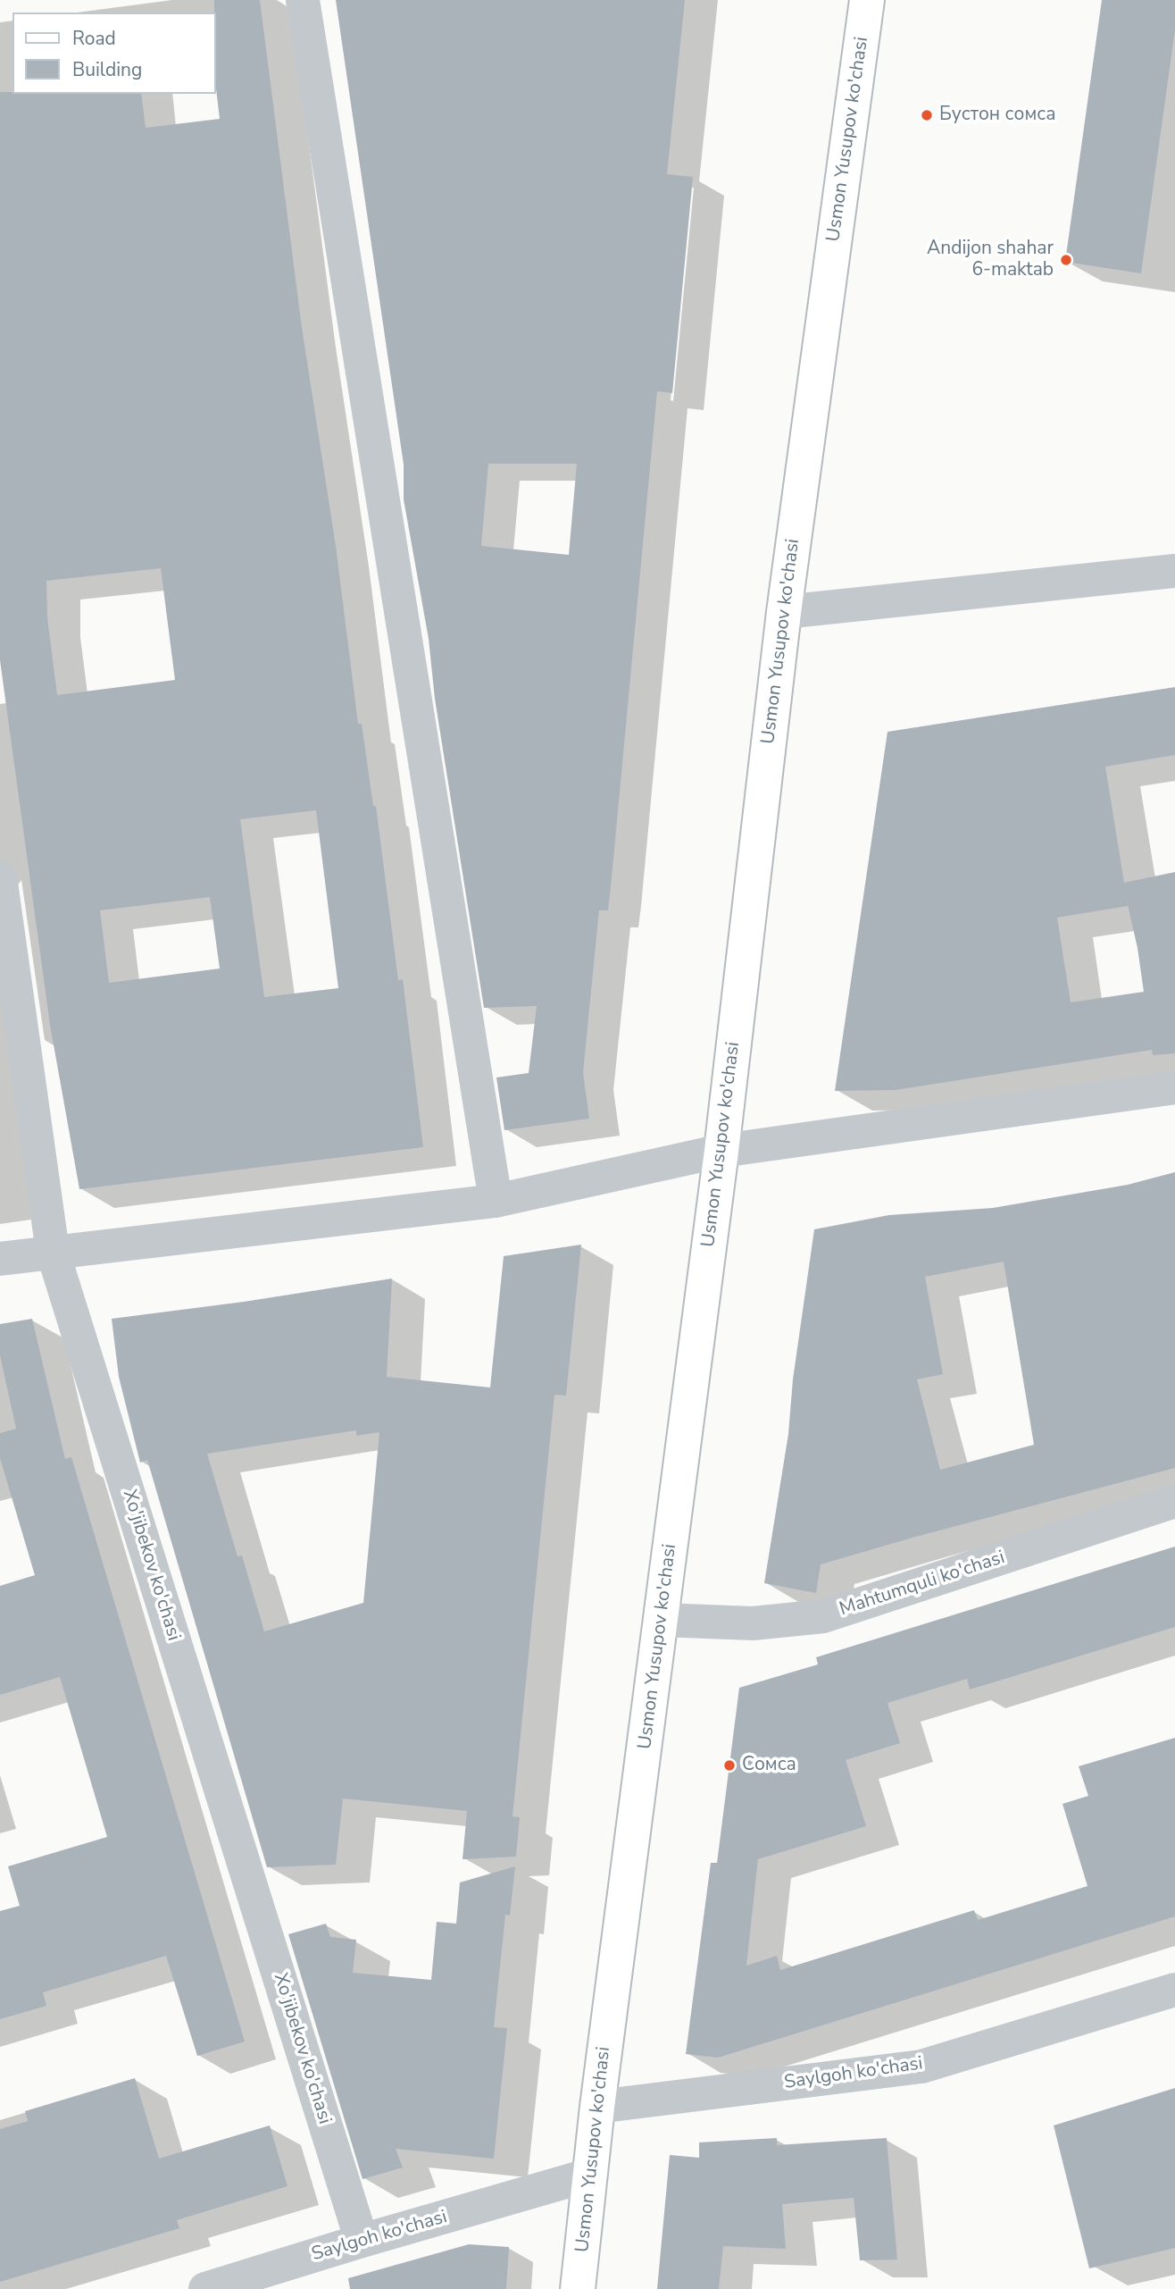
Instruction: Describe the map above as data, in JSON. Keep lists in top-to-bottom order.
{
  "streets": {
    "main road": ["Usmon Yusupov ko'chasi"],
    "street": ["Xo'jibekov ko'chasi", "Mahtumquli ko'chasi", "Saylgoh ko'chasi"]
  },
  "crossings": [
    ["Usmon Yusupov ko'chasi", "Mahtumquli ko'chasi"],
    ["Usmon Yusupov ko'chasi", "Saylgoh ko'chasi"],
    ["Xo'jibekov ko'chasi", "Saylgoh ko'chasi"]
  ],
  "places": ["Бустон сомса", "Andijon shahar 6-maktab", "Сомса"],
  "legend": ["Road", "Building"]
}
